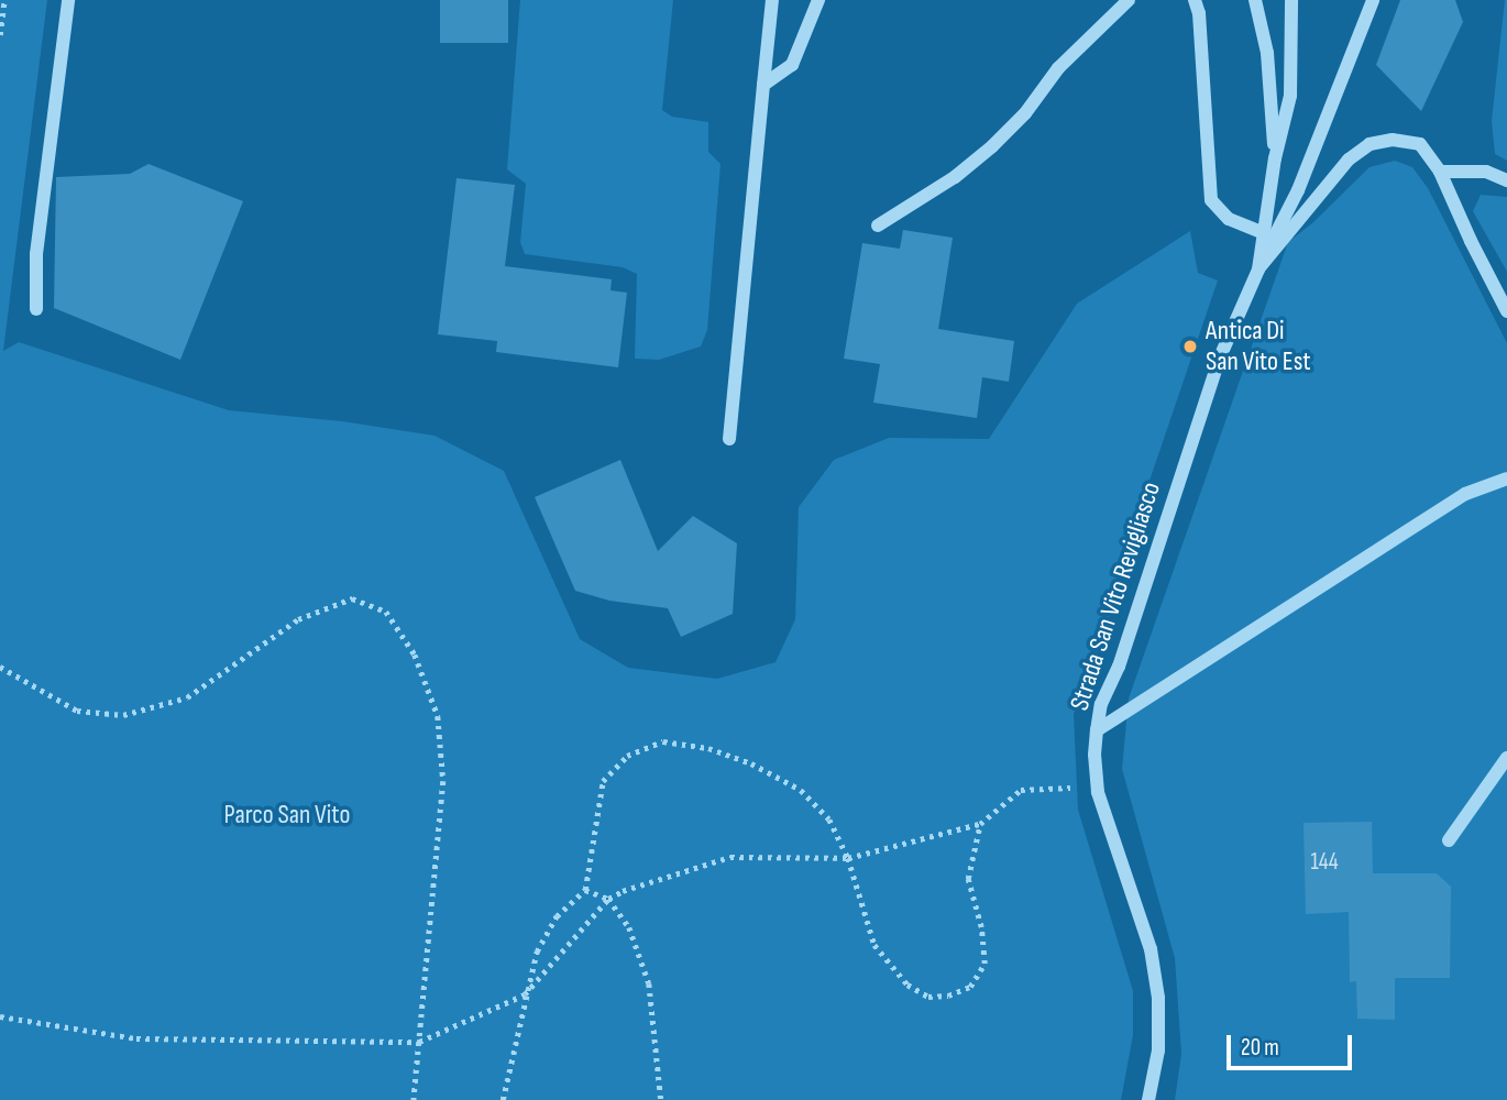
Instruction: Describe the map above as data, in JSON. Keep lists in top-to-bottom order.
{
  "streets": {
    "street": ["Strada San Vito Revigliasco"]
  },
  "parks": ["Parco San Vito"],
  "places": ["Antica Di San Vito Est"],
  "house_numbers": ["144"],
  "scale_bar": "20 m"
}
